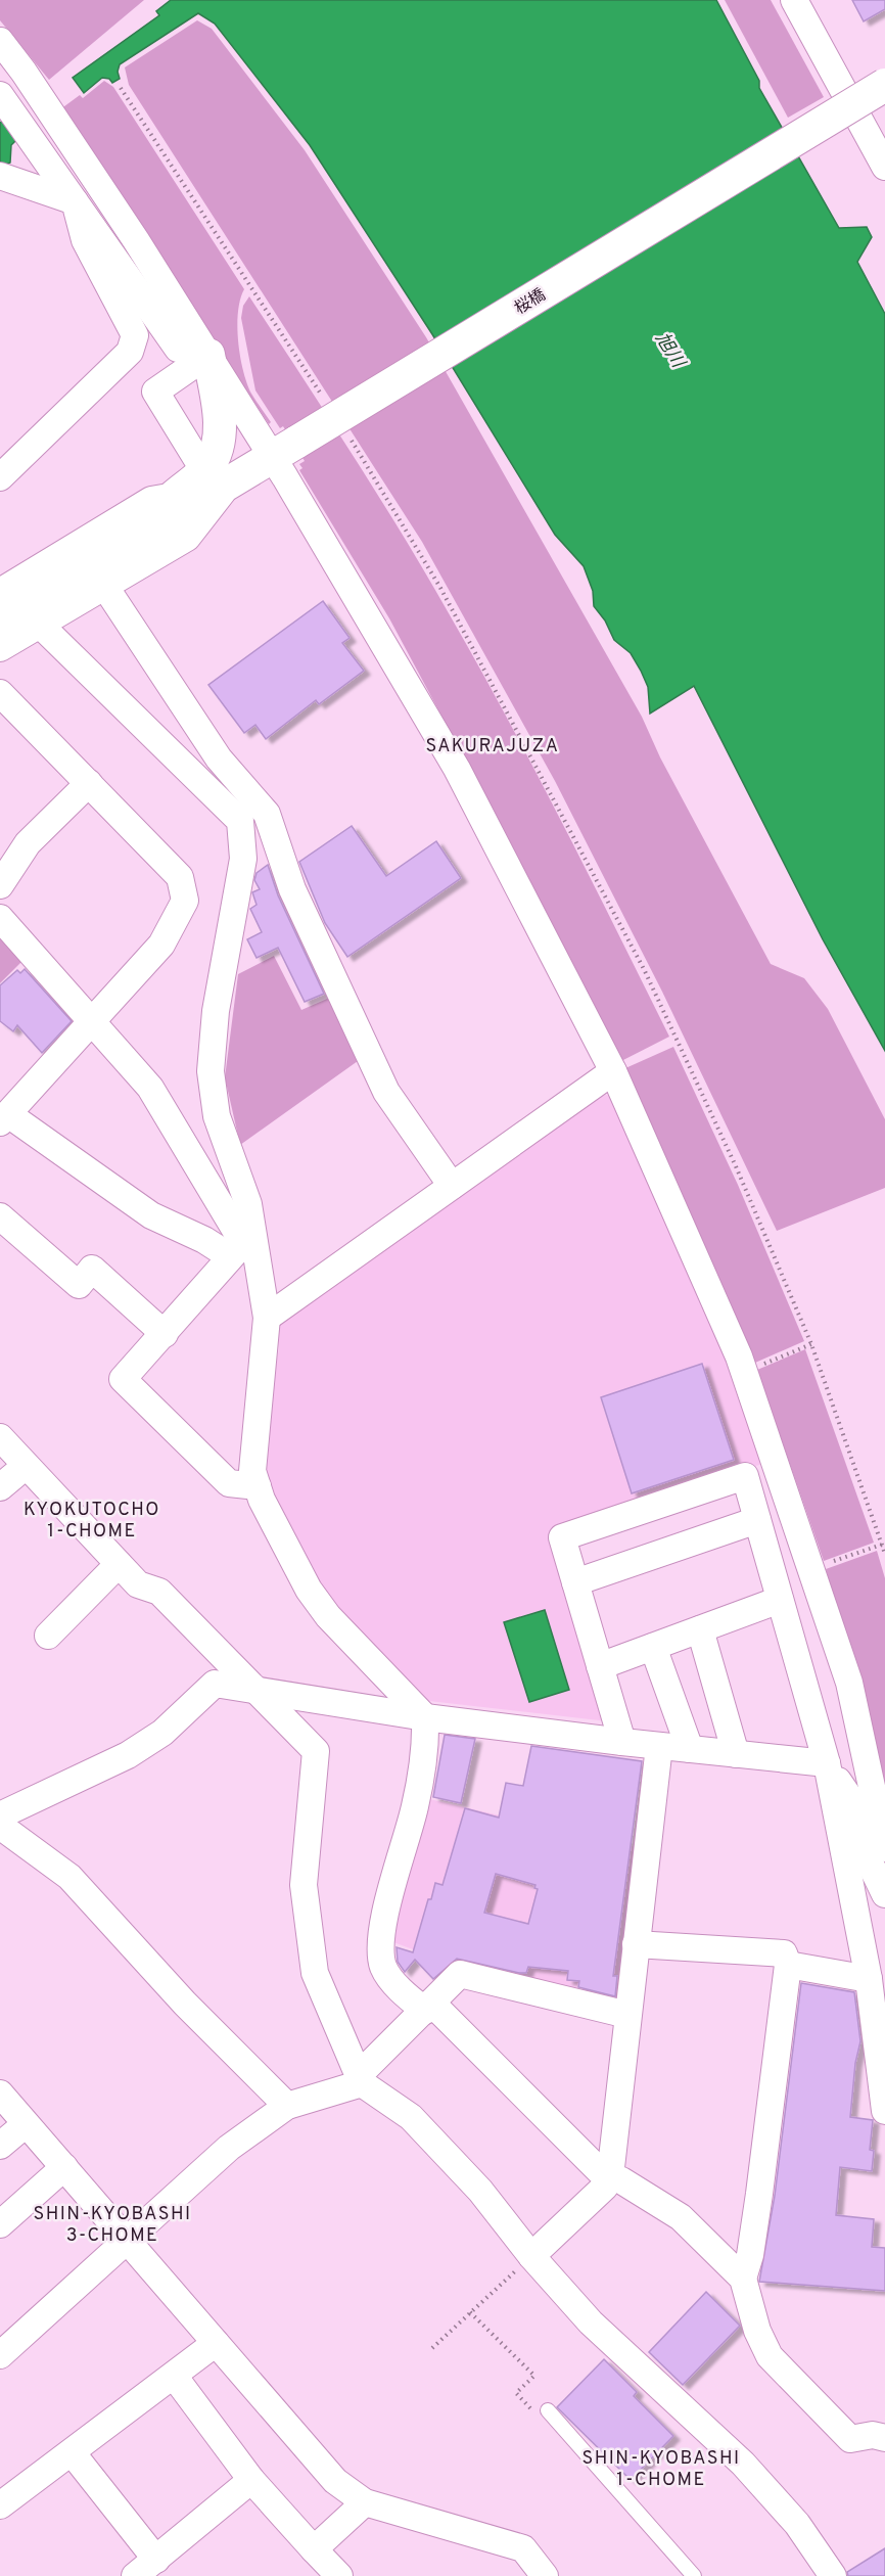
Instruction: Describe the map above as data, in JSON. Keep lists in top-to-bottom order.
{
  "streets": {
    "street": ["桜橋"]
  },
  "districts": [
    "SAKURAJUZA",
    "KYOKUTOCHO 1-CHOME",
    "SHIN-KYOBASHI 3-CHOME",
    "SHIN-KYOBASHI 1-CHOME"
  ],
  "water": ["旭川"]
}
